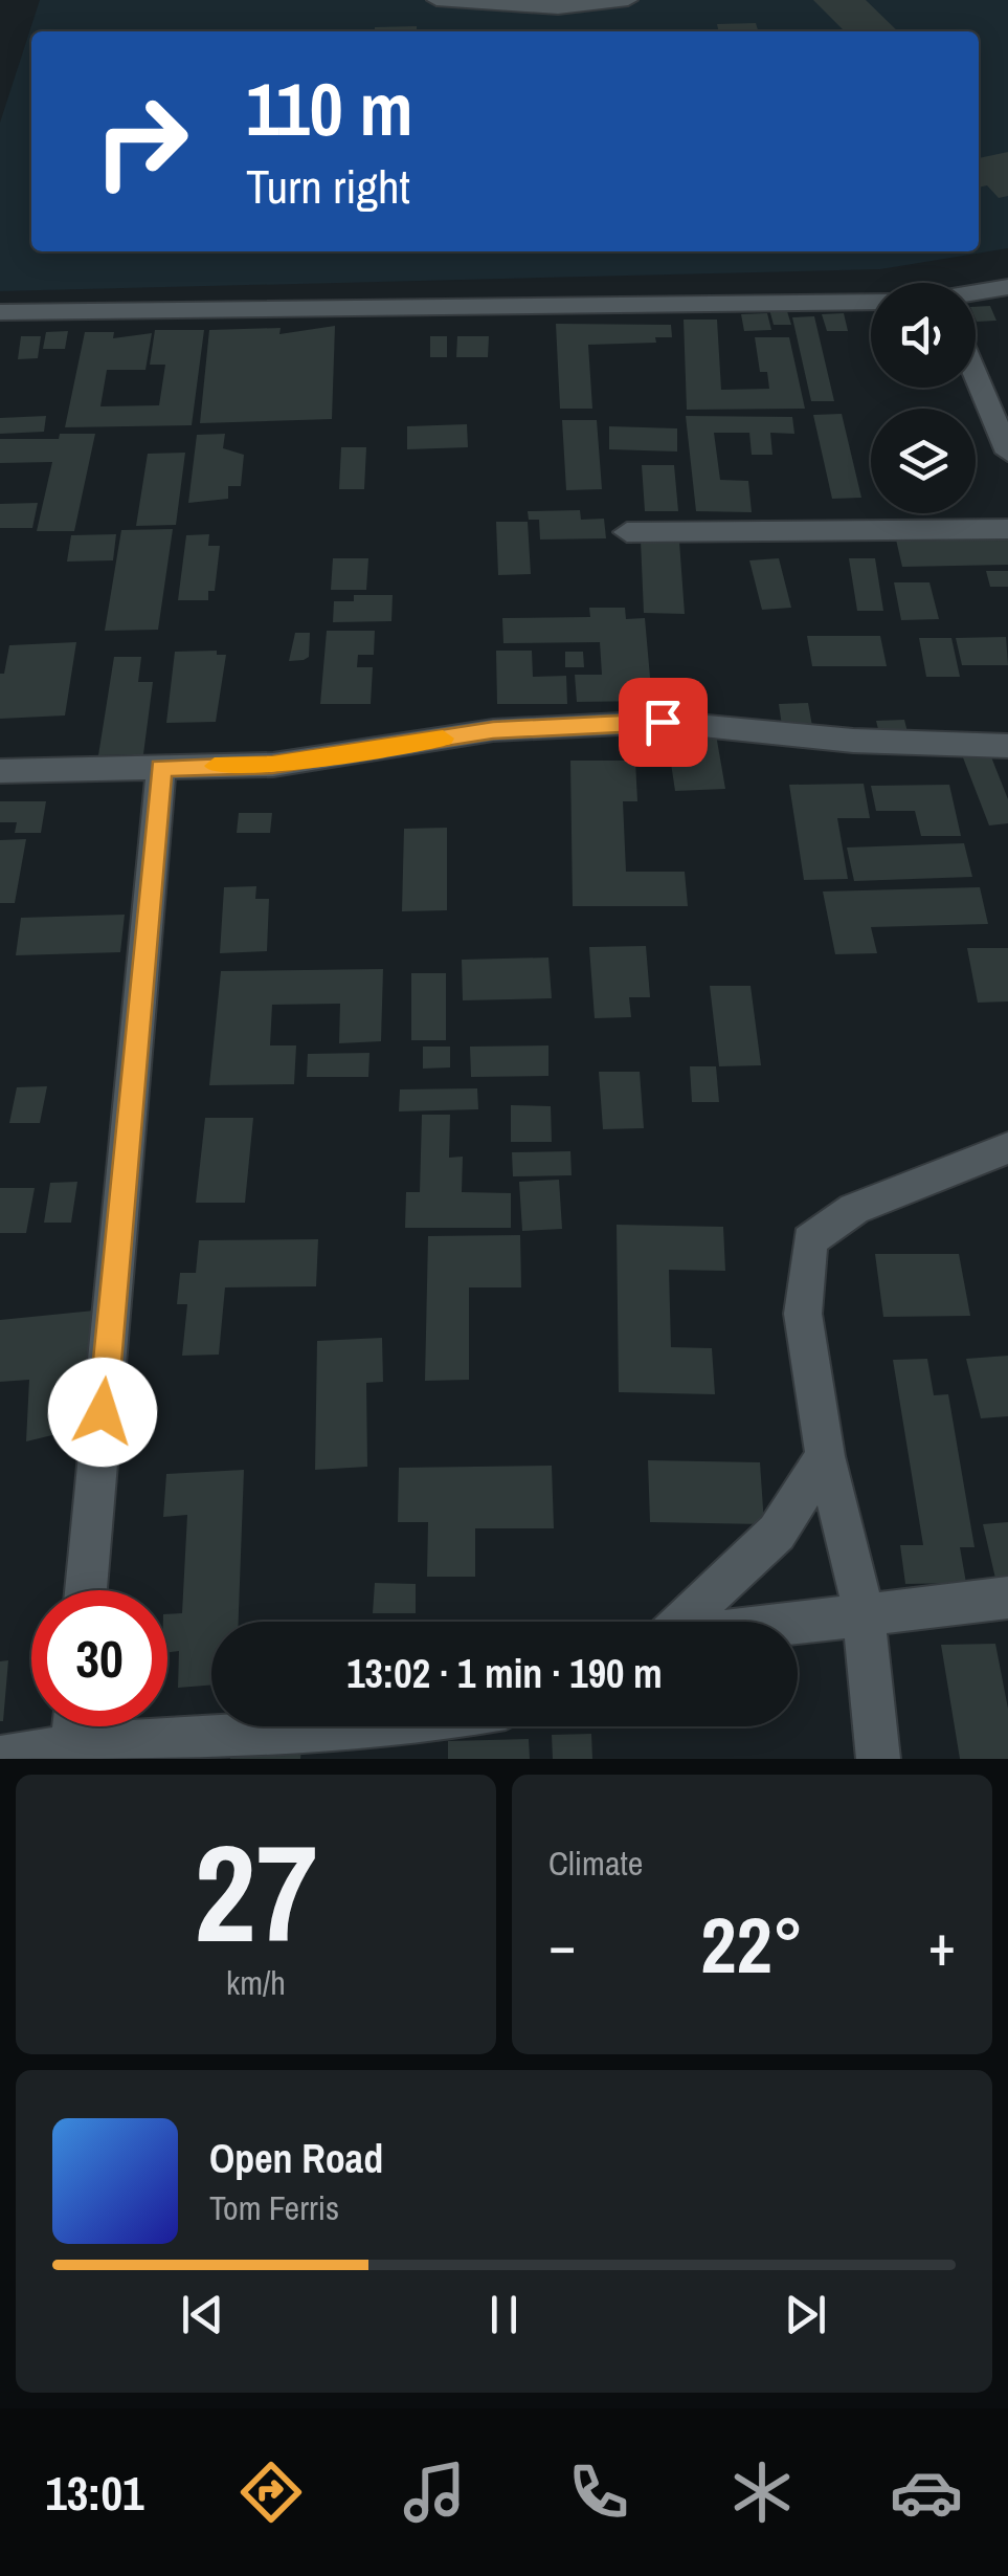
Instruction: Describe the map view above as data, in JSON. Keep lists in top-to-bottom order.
{
  "page": {
    "turn": ["110 m", "Turn right"],
    "limit": "30",
    "trip": "13:02 · 1 min · 190 m",
    "tile": [
      ["27", "km/h"],
      "Climate"
    ],
    "heat": ["−", "22°", "+"],
    "song": ["Open Road", "Tom Ferris"],
    "tabs": "13:01"
  }
}
